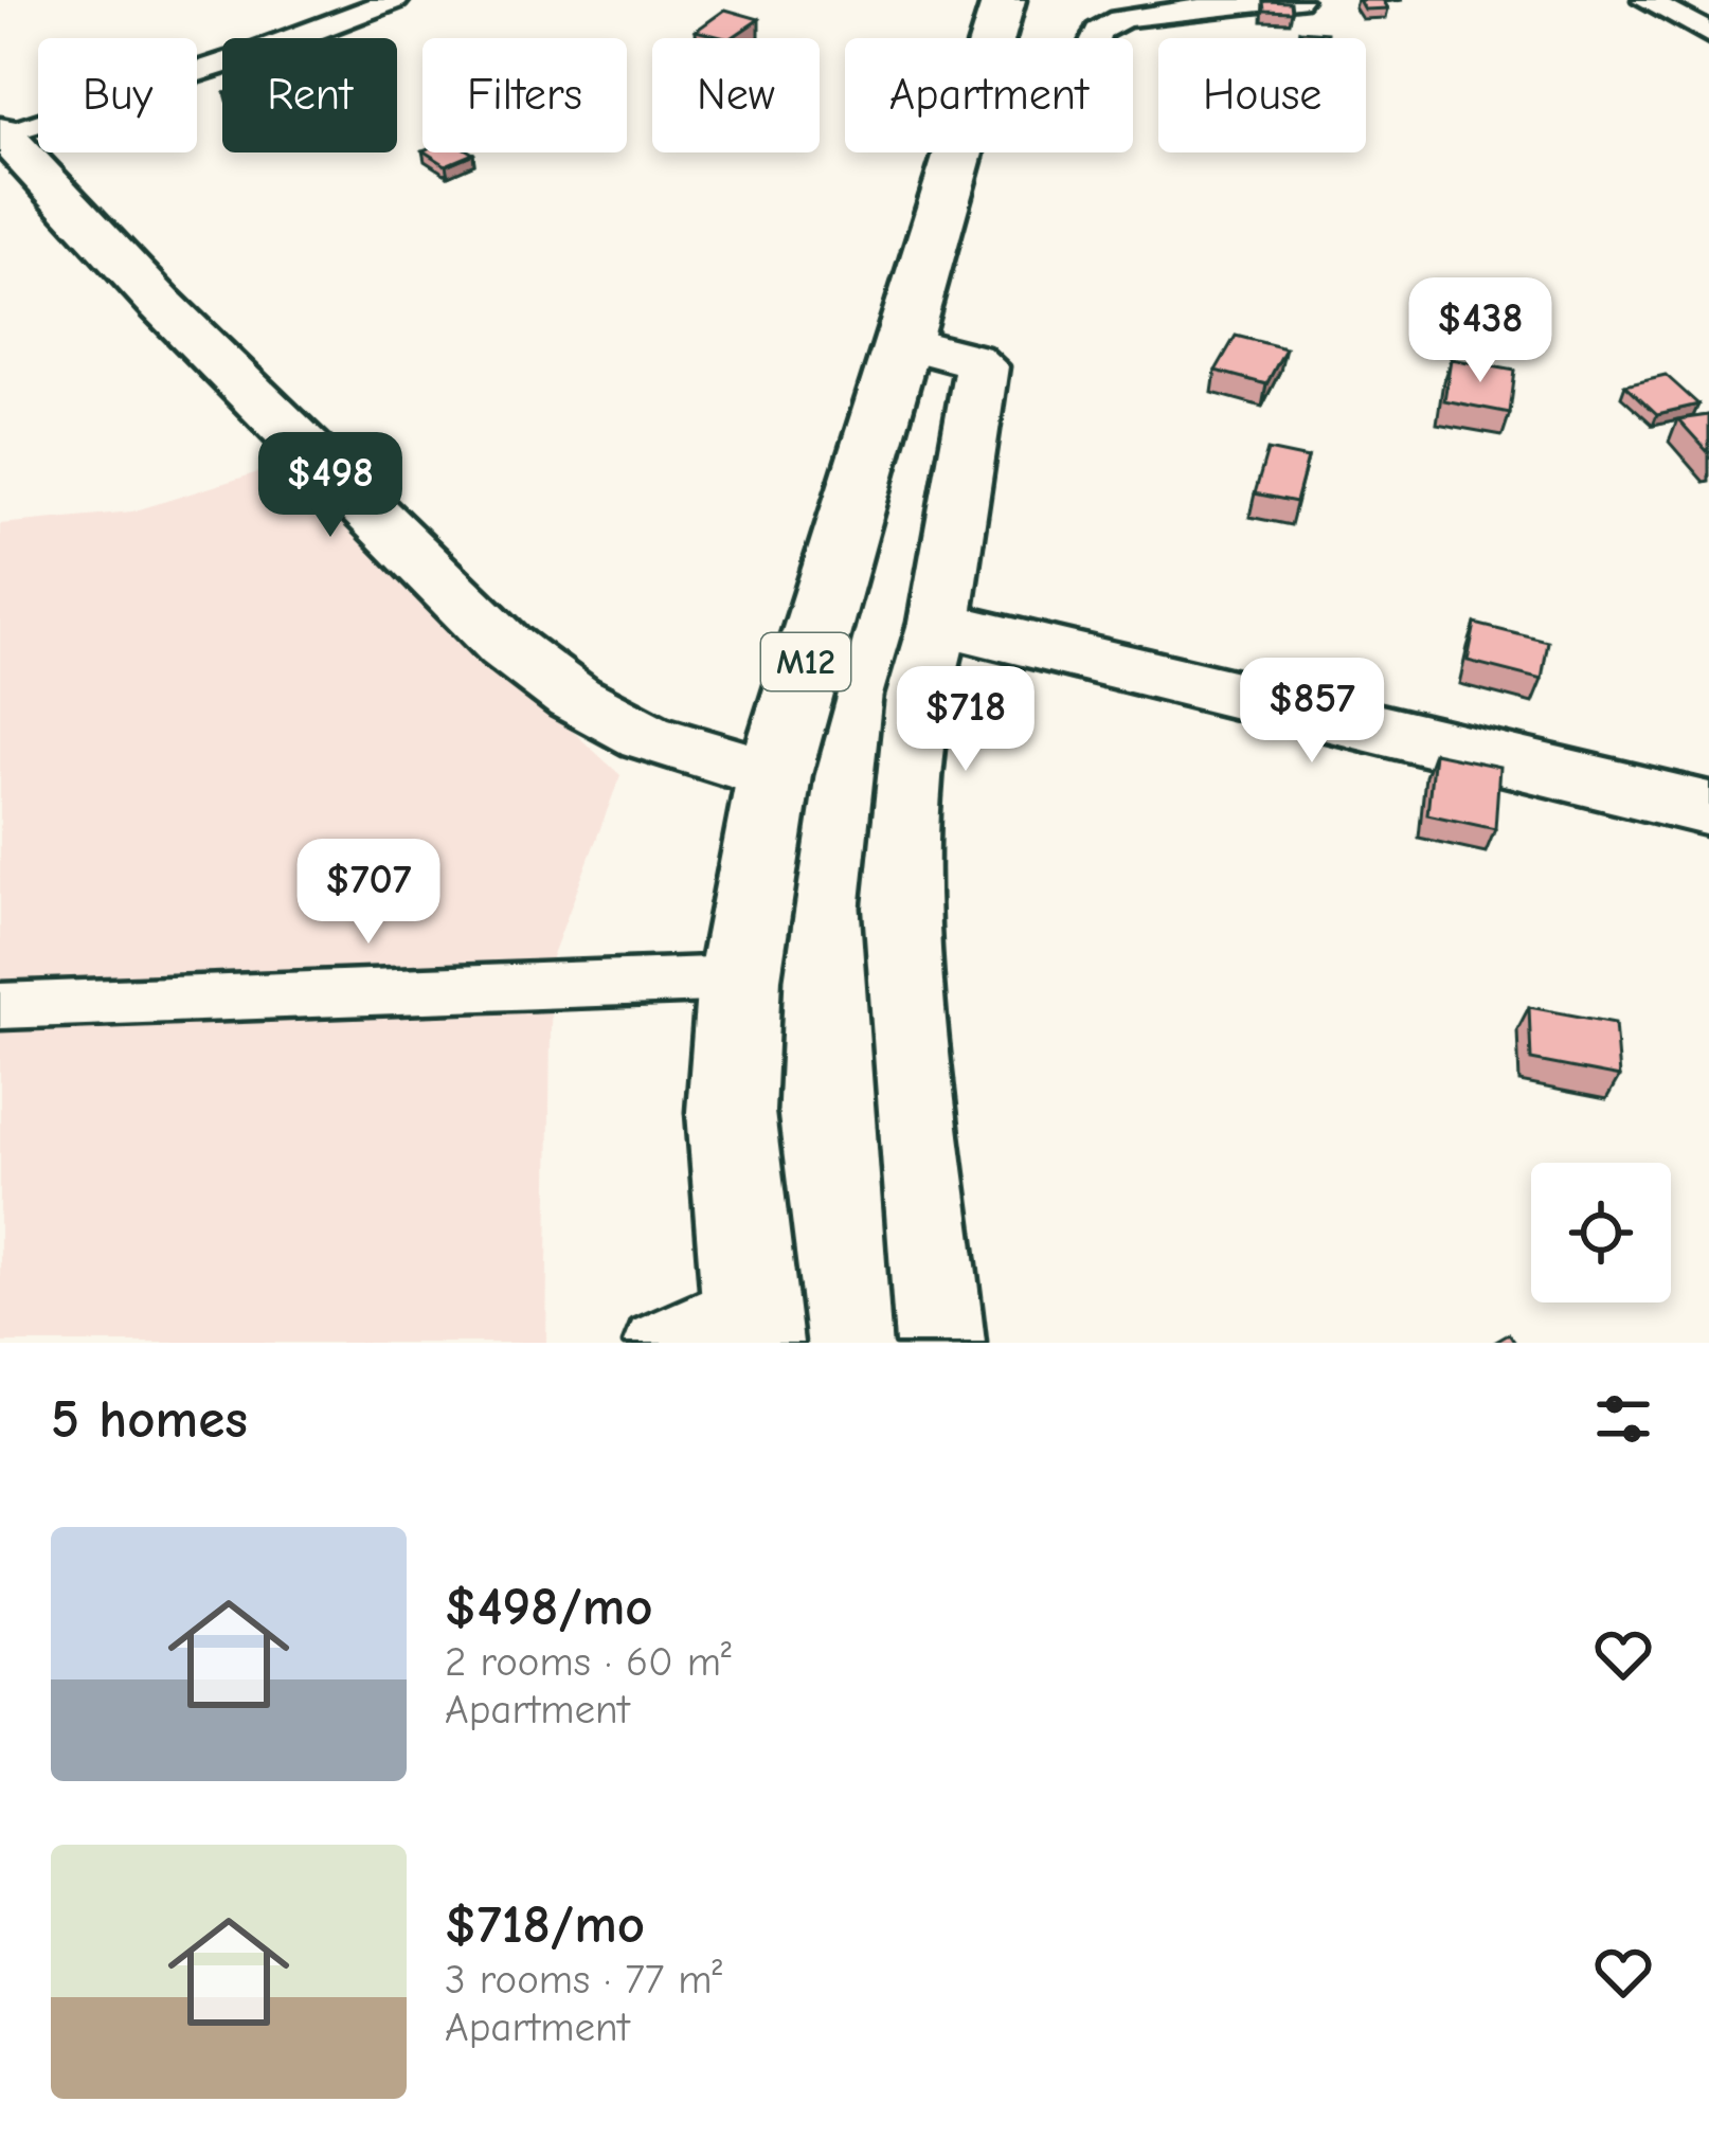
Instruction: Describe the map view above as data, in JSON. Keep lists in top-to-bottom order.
{
  "streets": {
    "highway": ["M12"]
  },
  "page": {
    "chip": [
      "Buy",
      "Rent",
      "Filters",
      "New",
      "Apartment",
      "House"
    ],
    "price": [
      "$438",
      "$498",
      "$857",
      "$718",
      "$707"
    ],
    "heading": "5 homes",
    "list": [
      {
        "name": "$498/mo",
        "note": "2 rooms · 60 m² · Apartment"
      },
      {
        "name": "$718/mo",
        "note": "3 rooms · 77 m² · Apartment"
      }
    ]
  }
}
